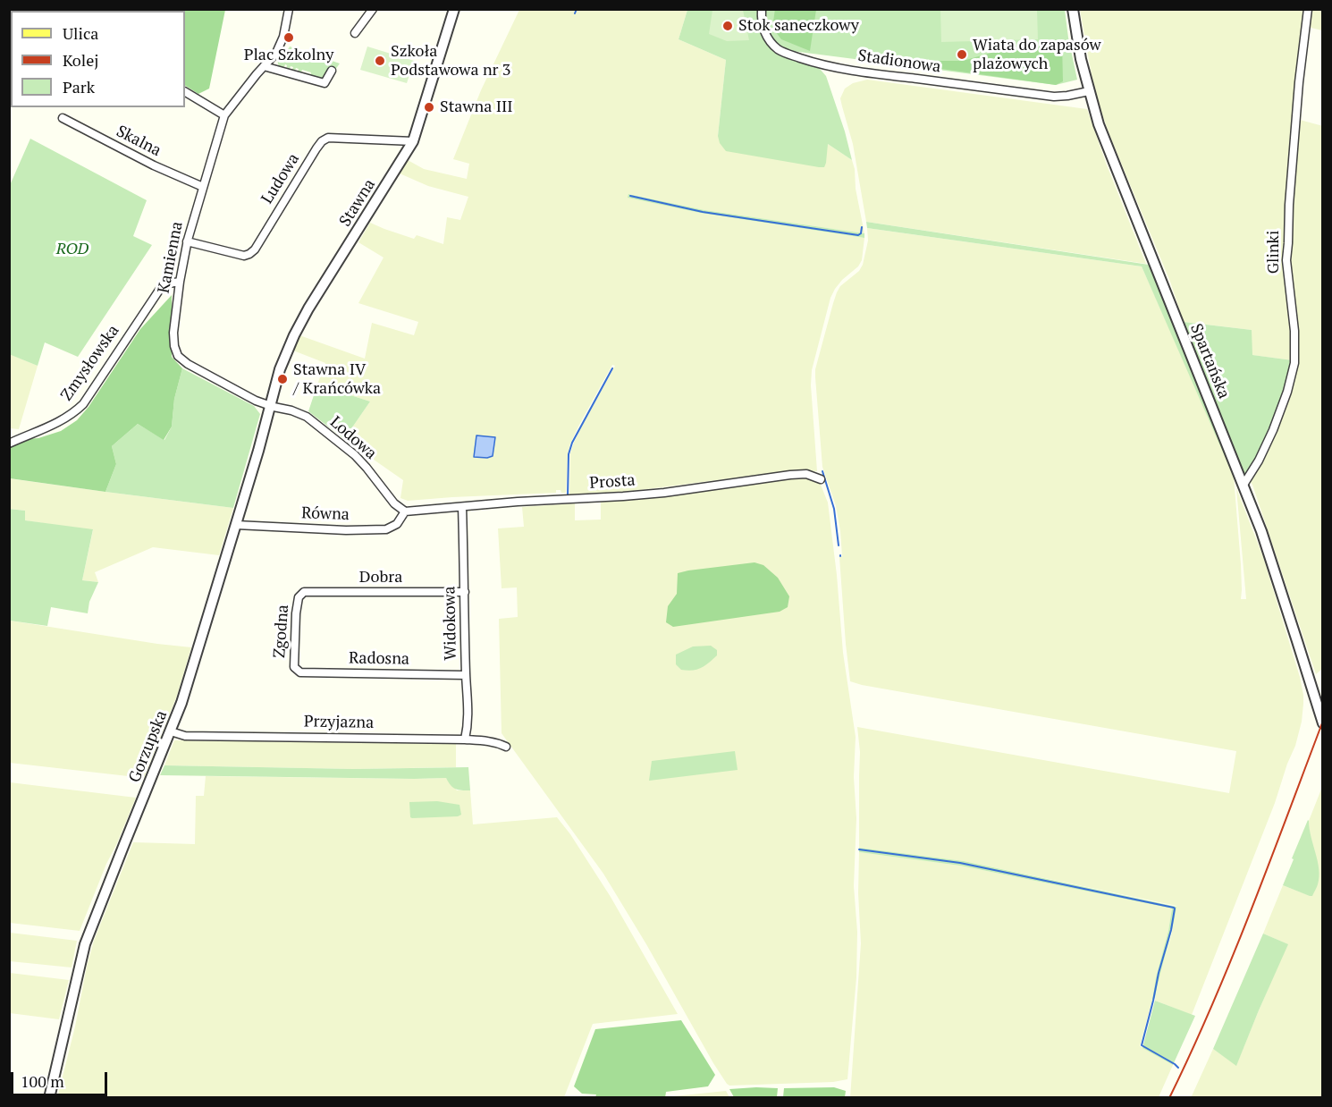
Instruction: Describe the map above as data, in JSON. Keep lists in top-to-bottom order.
{
  "streets": {
    "street": [
      "Stadionowa",
      "Skalna",
      "Ludowa",
      "Stawna",
      "Glinki",
      "Kamienna",
      "Spartańska",
      "Zmysłowska",
      "Lodowa",
      "Prosta",
      "Równa",
      "Dobra",
      "Widokowa",
      "Zgodna",
      "Radosna",
      "Przyjazna",
      "Gorzupska"
    ]
  },
  "crossings": [
    ["Stadionowa", "Spartańska"],
    ["Skalna", "Kamienna"],
    ["Ludowa", "Stawna"],
    ["Ludowa", "Kamienna"],
    ["Stawna", "Kamienna"],
    ["Stawna", "Lodowa"],
    ["Stawna", "Gorzupska"],
    ["Glinki", "Spartańska"],
    ["Kamienna", "Zmysłowska"],
    ["Kamienna", "Lodowa"],
    ["Kamienna", "Gorzupska"],
    ["Lodowa", "Prosta"],
    ["Lodowa", "Równa"],
    ["Lodowa", "Gorzupska"],
    ["Prosta", "Równa"],
    ["Prosta", "Widokowa"],
    ["Równa", "Gorzupska"],
    ["Dobra", "Widokowa"],
    ["Dobra", "Zgodna"],
    ["Widokowa", "Radosna"],
    ["Widokowa", "Przyjazna"],
    ["Zgodna", "Radosna"],
    ["Przyjazna", "Gorzupska"]
  ],
  "parks": ["ROD"],
  "places": [
    "Stok saneczkowy",
    "Plac Szkolny",
    "Wiata do zapasów plażowych",
    "Szkoła Podstawowa nr 3",
    "Stawna III",
    "Stawna IV / Krańcówka"
  ],
  "legend": ["Ulica", "Kolej", "Park"],
  "scale_bar": "100 m"
}
